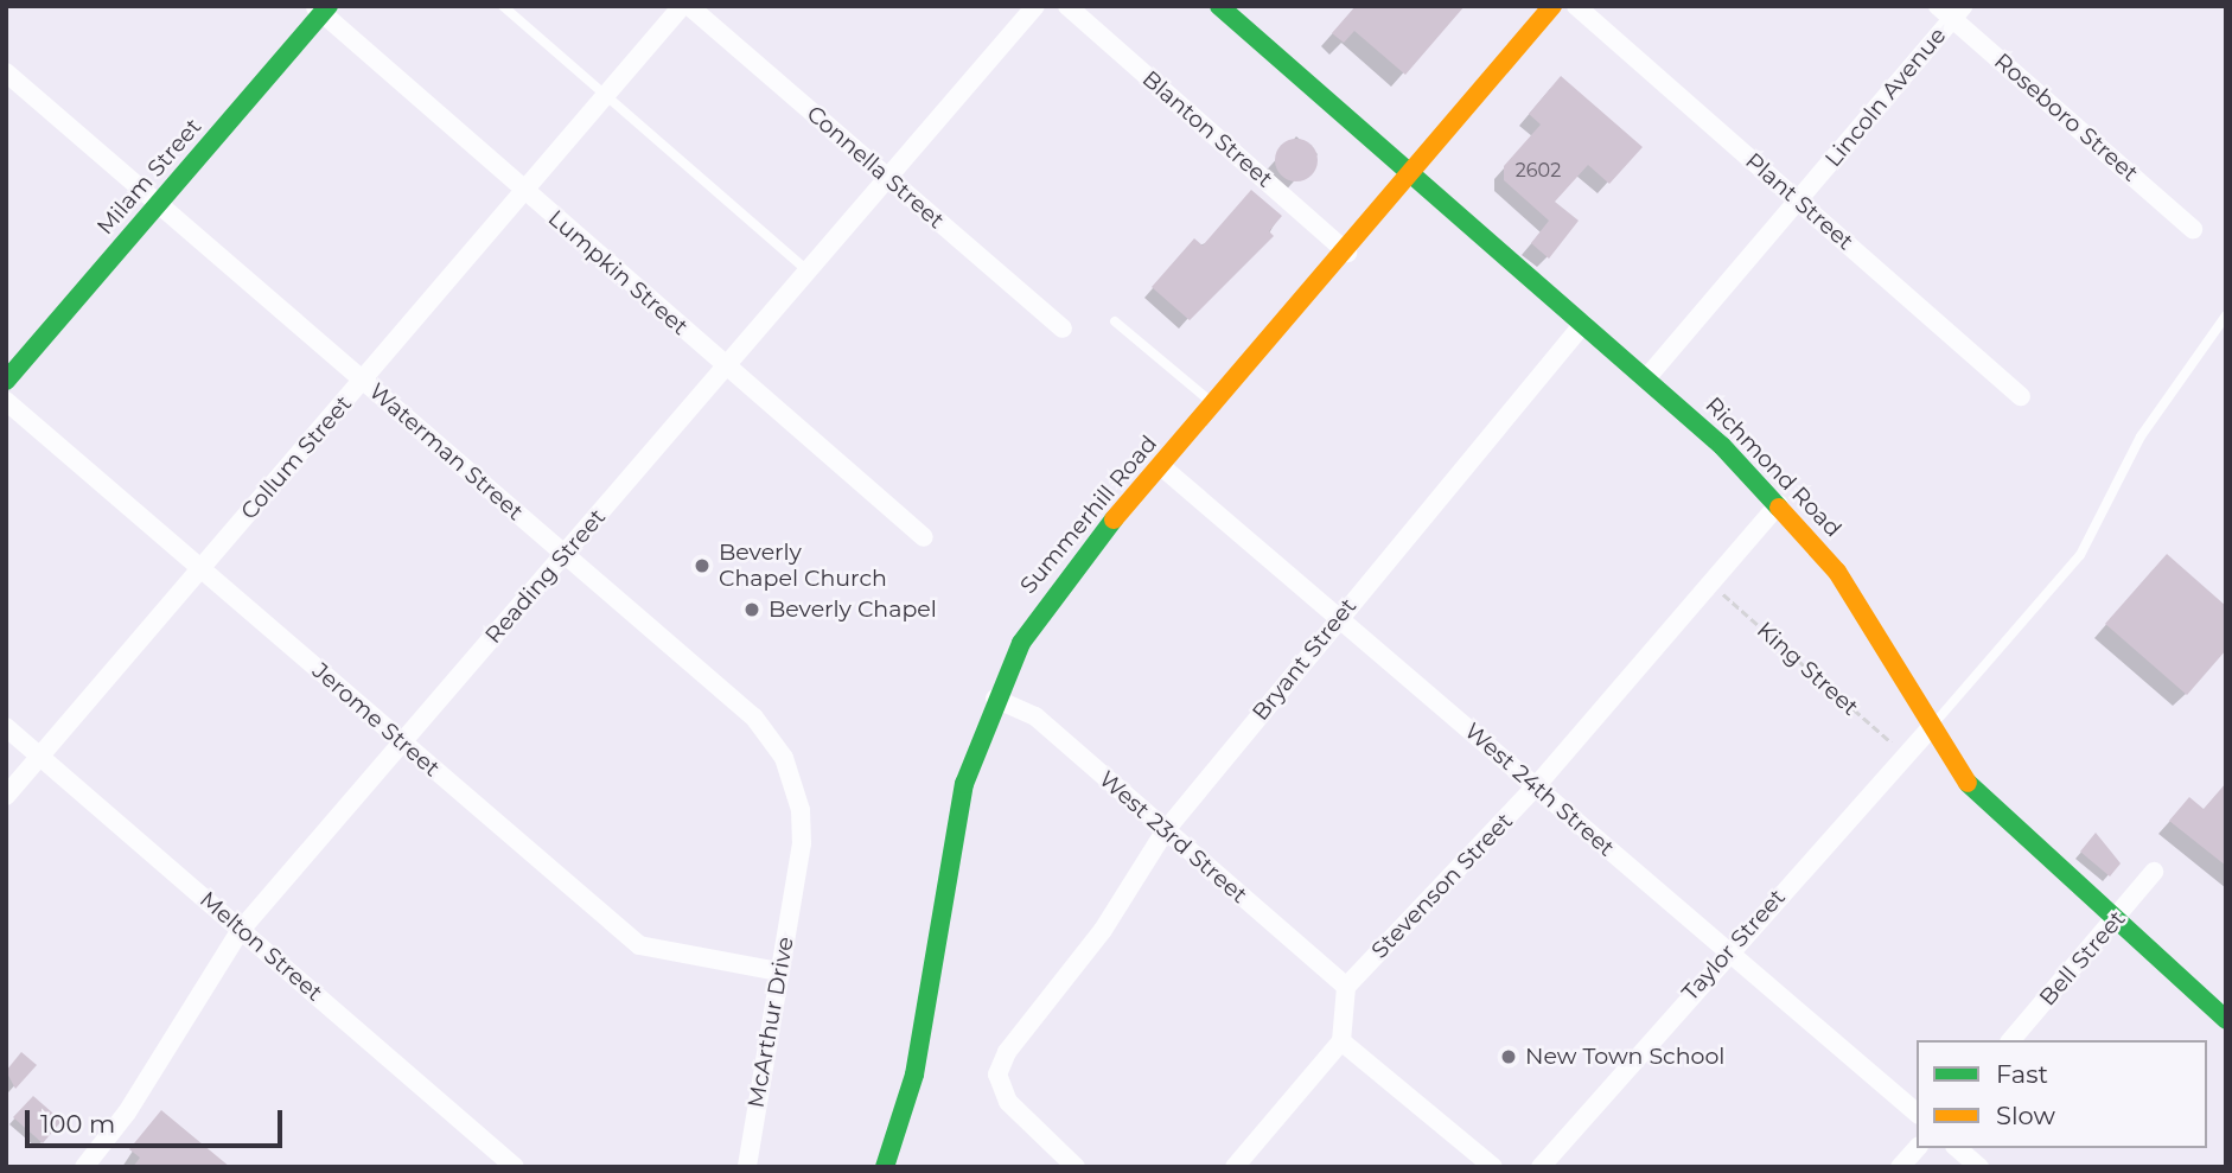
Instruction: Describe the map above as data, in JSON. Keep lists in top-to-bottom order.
{
  "streets": {
    "street": [
      "Lincoln Avenue",
      "Roseboro Street",
      "Blanton Street",
      "Connella Street",
      "Milam Street",
      "Plant Street",
      "Lumpkin Street",
      "Waterman Street",
      "Collum Street",
      "Richmond Road",
      "Summerhill Road",
      "Reading Street",
      "Bryant Street",
      "Jerome Street",
      "West 24th Street",
      "West 23rd Street",
      "Stevenson Street",
      "Taylor Street",
      "Melton Street",
      "Bell Street",
      "McArthur Drive"
    ],
    "path": ["King Street"]
  },
  "crossings": [
    ["Lincoln Avenue", "Roseboro Street"],
    ["Lincoln Avenue", "Plant Street"],
    ["Lincoln Avenue", "Richmond Road"],
    ["Blanton Street", "Summerhill Road"],
    ["Connella Street", "Reading Street"],
    ["Milam Street", "Lumpkin Street"],
    ["Milam Street", "Waterman Street"],
    ["Lumpkin Street", "Collum Street"],
    ["Lumpkin Street", "Reading Street"],
    ["Waterman Street", "Collum Street"],
    ["Waterman Street", "Reading Street"],
    ["Waterman Street", "McArthur Drive"],
    ["Collum Street", "Jerome Street"],
    ["Collum Street", "Melton Street"],
    ["Richmond Road", "Summerhill Road"],
    ["Richmond Road", "Bryant Street"],
    ["Richmond Road", "Stevenson Street"],
    ["Richmond Road", "Taylor Street"],
    ["Richmond Road", "Bell Street"],
    ["Summerhill Road", "West 24th Street"],
    ["Summerhill Road", "West 23rd Street"],
    ["Reading Street", "Jerome Street"],
    ["Reading Street", "Melton Street"],
    ["Bryant Street", "West 24th Street"],
    ["Bryant Street", "West 23rd Street"],
    ["King Street", "Stevenson Street"],
    ["King Street", "Taylor Street"],
    ["Jerome Street", "McArthur Drive"],
    ["West 24th Street", "Stevenson Street"],
    ["West 24th Street", "Taylor Street"],
    ["West 23rd Street", "Stevenson Street"]
  ],
  "places": ["Beverly Chapel Church", "Beverly Chapel", "New Town School"],
  "house_numbers": ["2602"],
  "legend": ["Fast", "Slow"],
  "scale_bar": "100 m"
}
